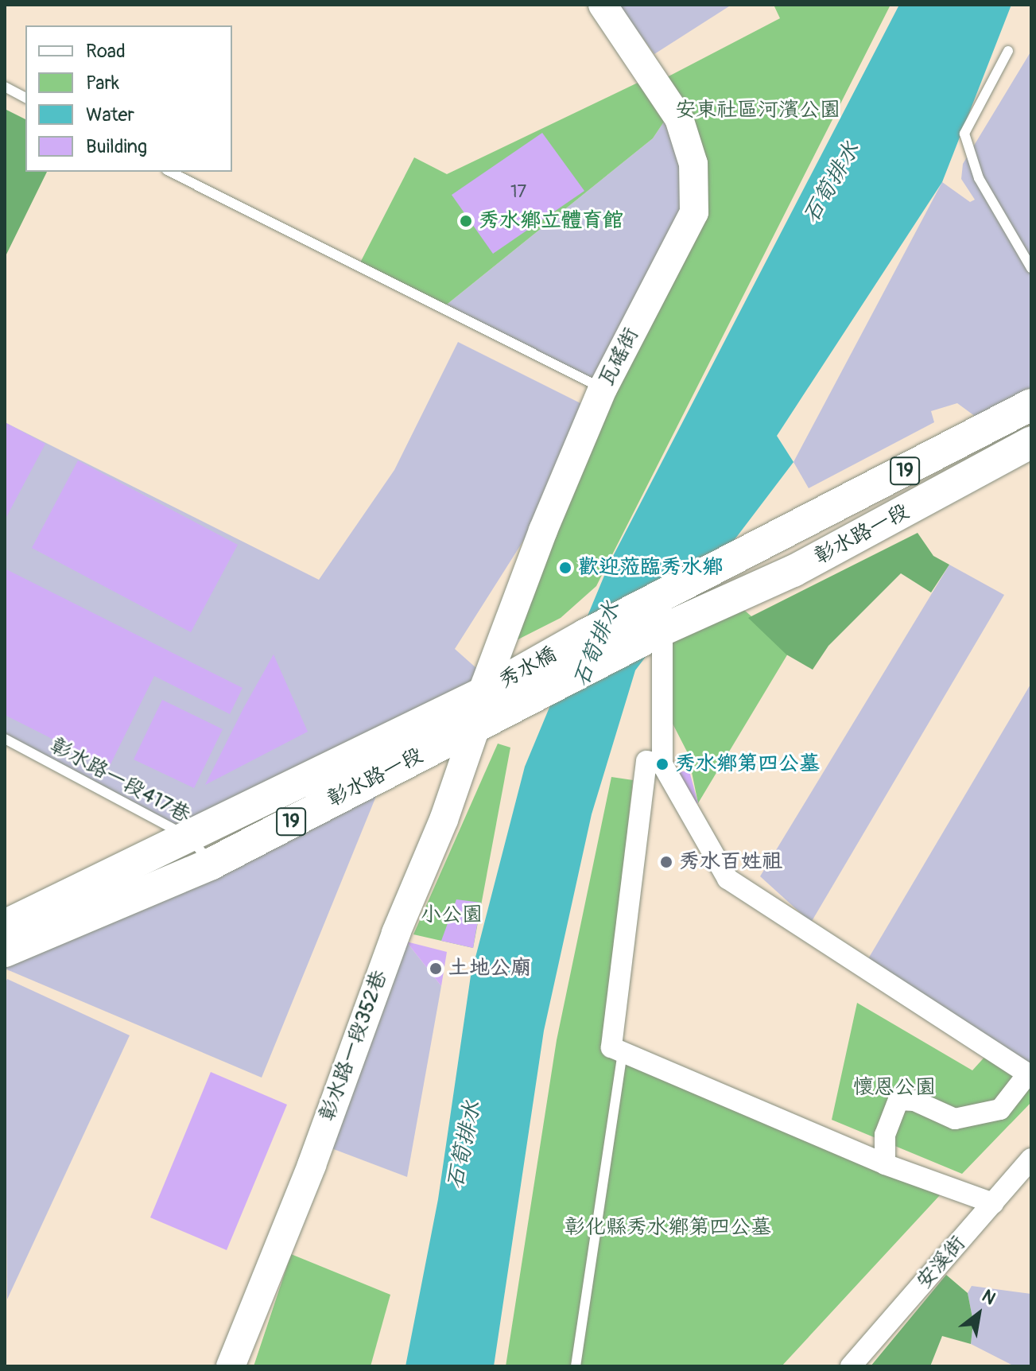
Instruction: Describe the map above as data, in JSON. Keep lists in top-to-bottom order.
{
  "streets": {
    "main road": ["19", "彰水路一段", "秀水橋"],
    "street": ["瓦磘街", "彰水路一段352巷", "安溪街"],
    "lane": ["彰水路一段417巷"]
  },
  "crossings": [
    ["瓦磘街", "彰水路一段"],
    ["瓦磘街", "秀水橋"],
    ["瓦磘街", "彰水路一段352巷"],
    ["彰水路一段", "秀水橋"],
    ["彰水路一段", "彰水路一段417巷"],
    ["彰水路一段", "彰水路一段352巷"]
  ],
  "water": ["石筍排水"],
  "parks": [
    "安東社區河濱公園",
    "小公園",
    "懷恩公園",
    "彰化縣秀水鄉第四公墓"
  ],
  "places": [
    "秀水鄉立體育館",
    "歡迎蒞臨秀水鄉",
    "秀水鄉第四公墓",
    "秀水百姓祖",
    "土地公廟"
  ],
  "house_numbers": ["17"],
  "legend": [
    "Road",
    "Park",
    "Water",
    "Building"
  ],
  "north": "top right"
}
